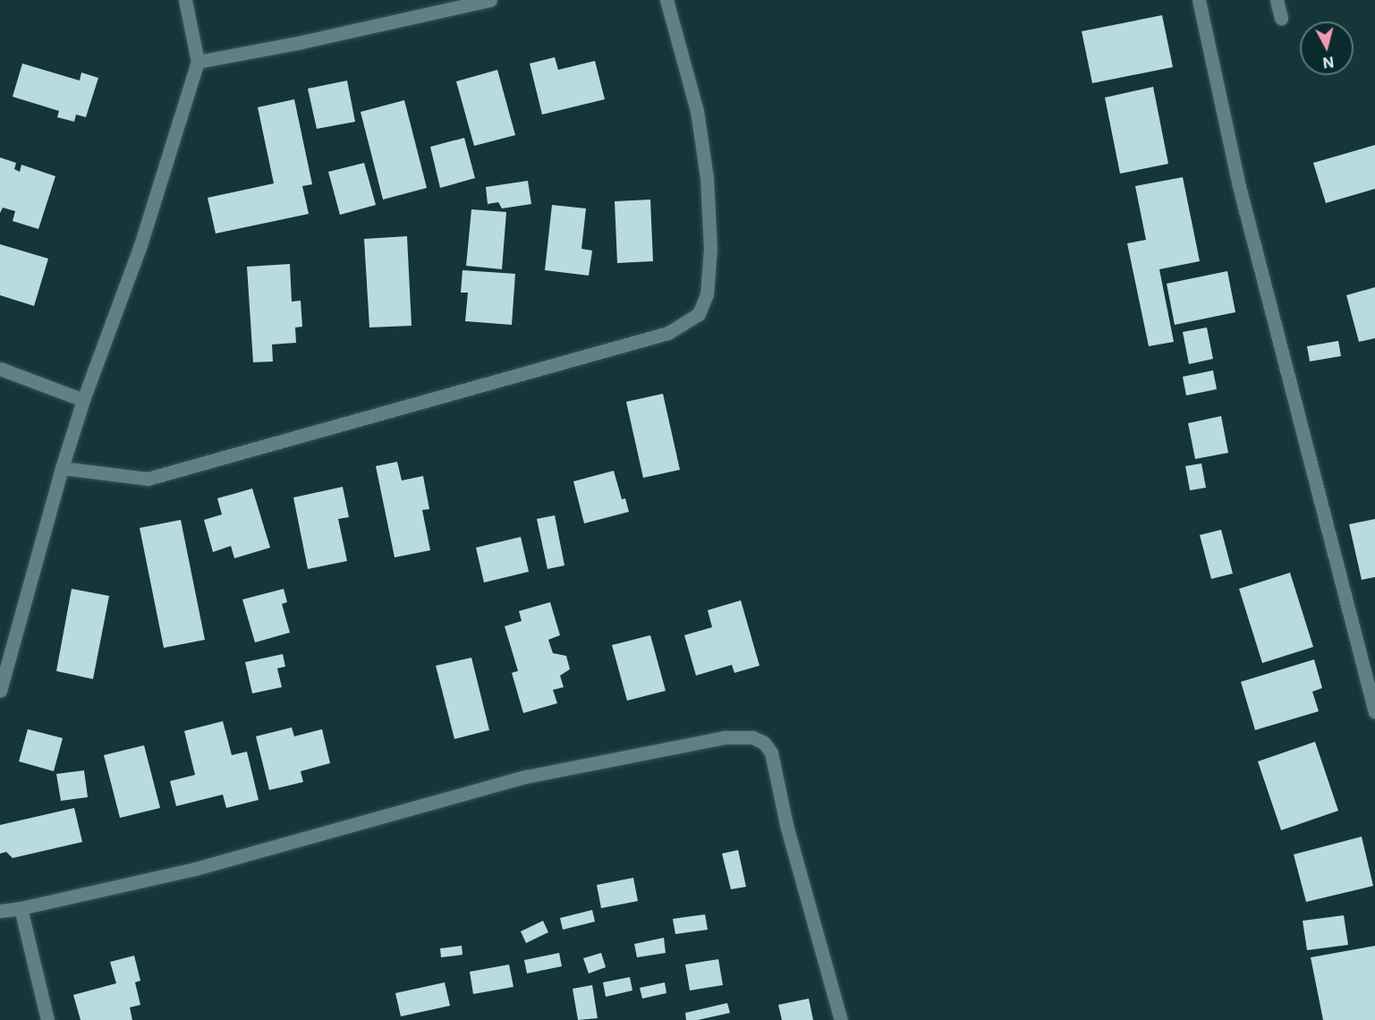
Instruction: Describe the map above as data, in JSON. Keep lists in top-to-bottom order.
{
  "north": "bottom"
}
